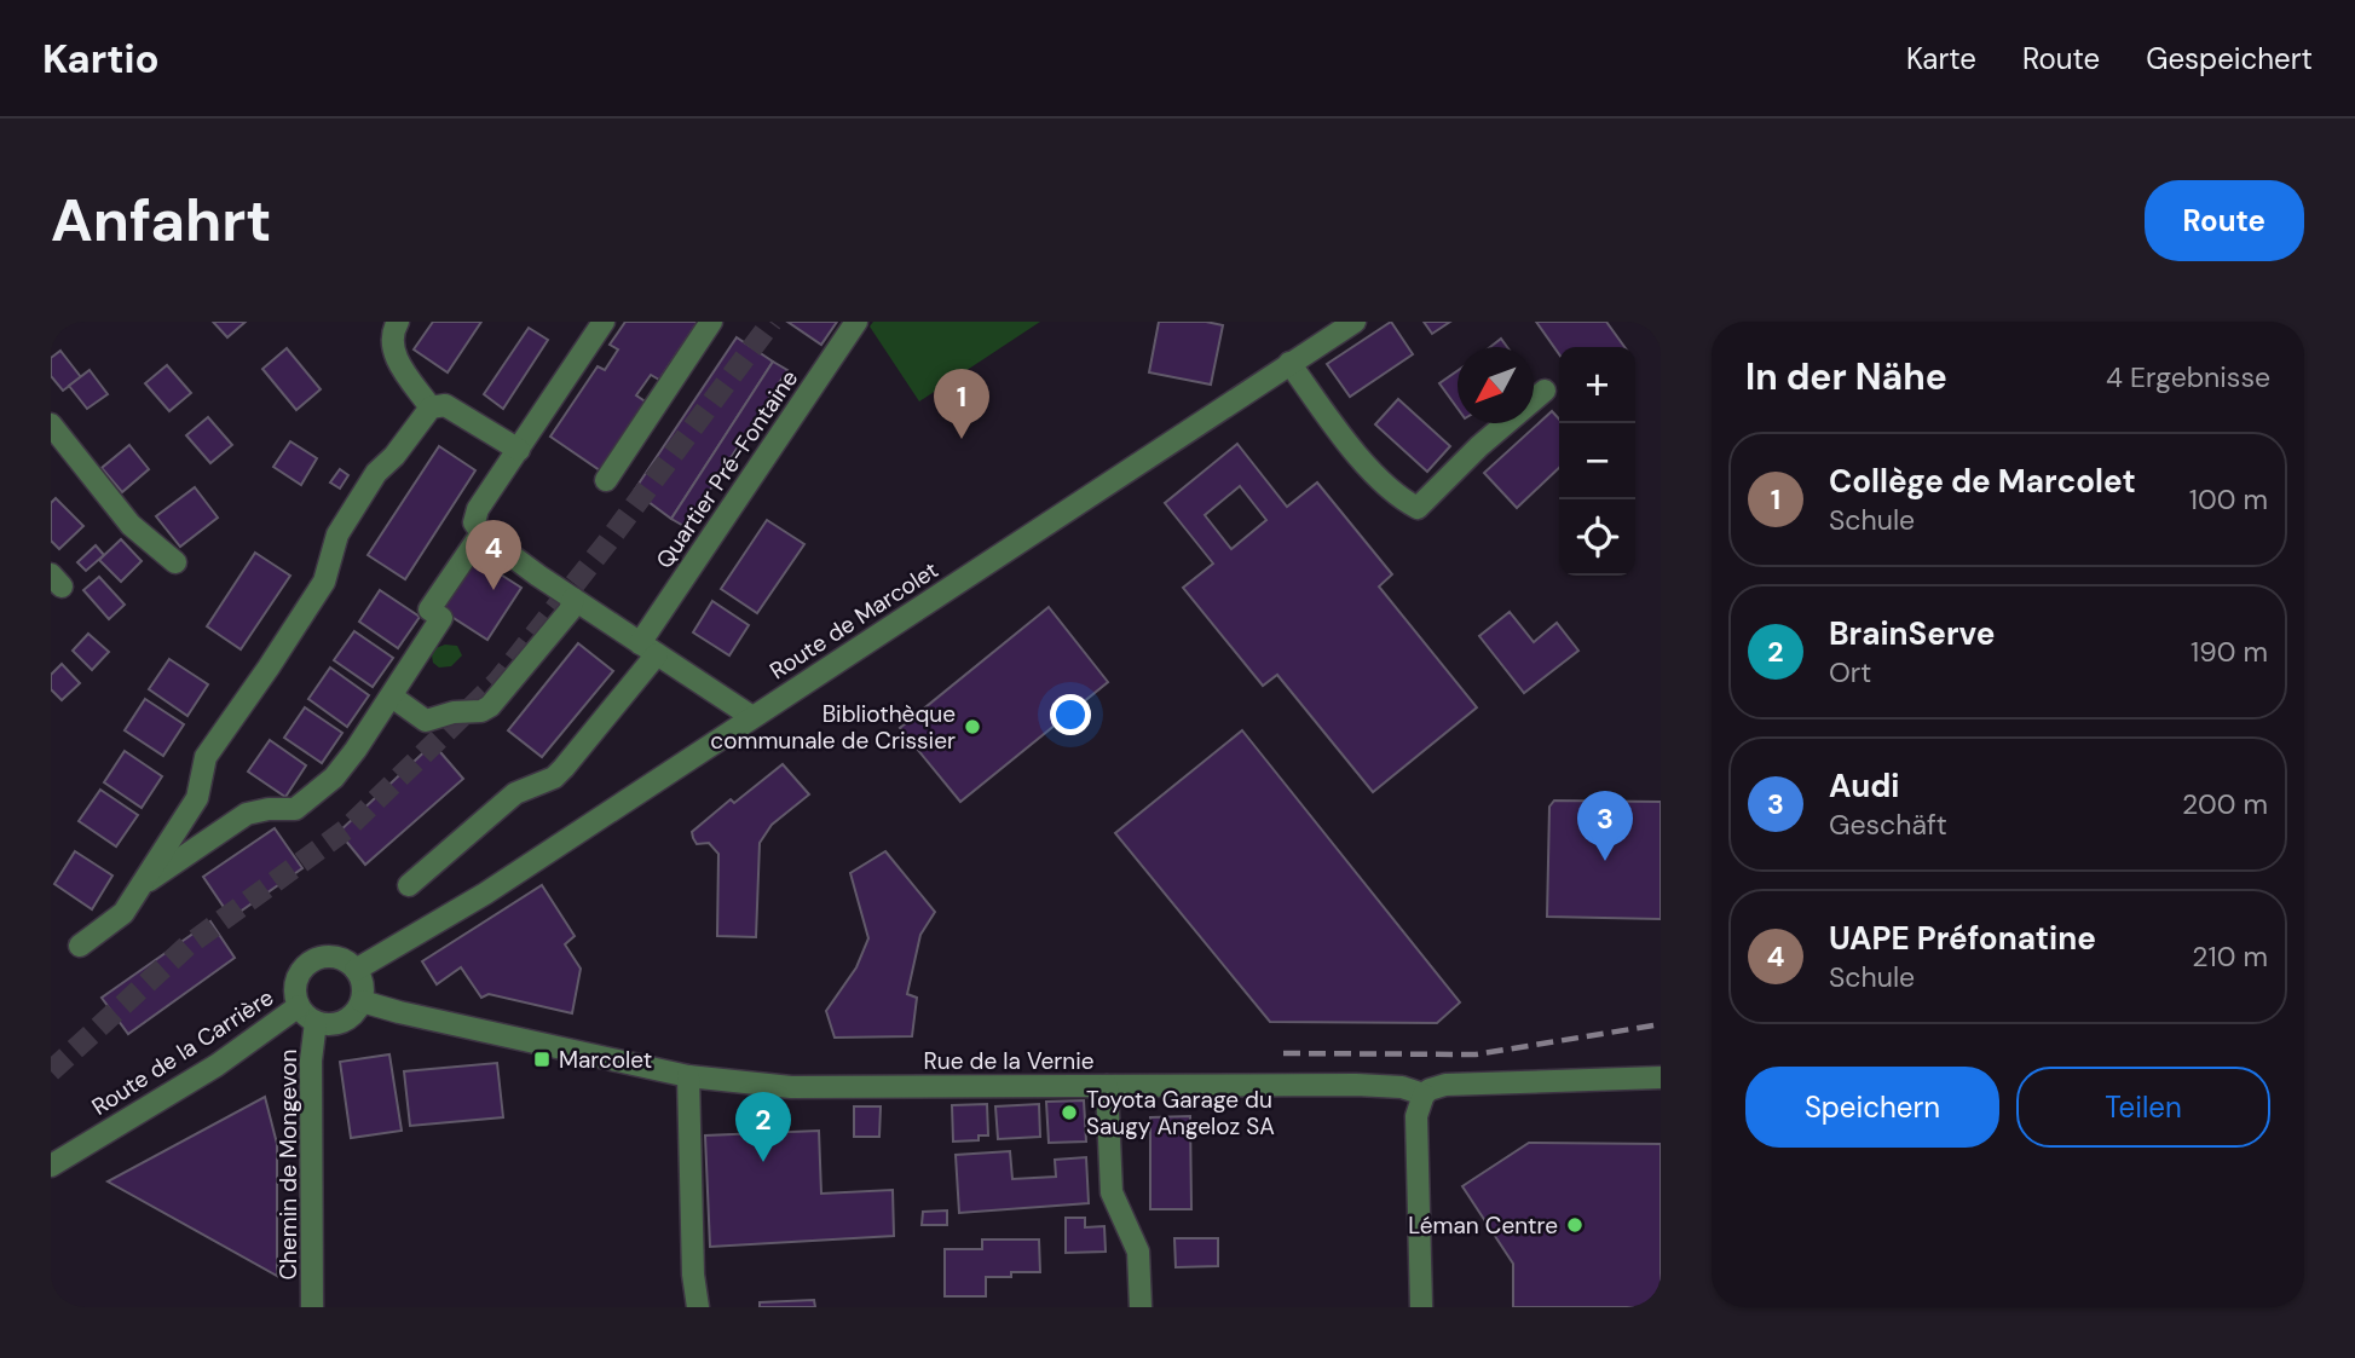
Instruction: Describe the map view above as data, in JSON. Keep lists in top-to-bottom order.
{
  "streets": {
    "street": [
      "Quartier Pré-Fontaine",
      "Route de Marcolet",
      "Route de la Carrière",
      "Rue de la Vernie",
      "Chemin de Mongevon"
    ]
  },
  "crossings": [
    ["Route de Marcolet", "Route de la Carrière"],
    ["Route de Marcolet", "Rue de la Vernie"],
    ["Route de Marcolet", "Chemin de Mongevon"],
    ["Route de la Carrière", "Rue de la Vernie"],
    ["Route de la Carrière", "Chemin de Mongevon"],
    ["Rue de la Vernie", "Chemin de Mongevon"]
  ],
  "places": {
    "other": ["Bibliothèque communale de Crissier", "Toyota Garage du Saugy Angeloz SA", "Léman Centre"],
    "transit": ["Marcolet"]
  },
  "north": "bottom left",
  "page": {
    "header": "Kartio",
    "nav": ["Karte", "Route", "Gespeichert"],
    "buttons": [
      "Route",
      ["Speichern", "Teilen"]
    ],
    "title": "Anfahrt",
    "heading": ["In der Nähe", "4 Ergebnisse"],
    "map_buttons": ["+", "−"],
    "pins": [
      "1",
      "4",
      "3",
      "2"
    ],
    "list": [
      {
        "mark": "1",
        "name": "Collège de Marcolet",
        "note": "Schule",
        "value": "100 m"
      },
      {
        "mark": "2",
        "name": "BrainServe",
        "note": "Ort",
        "value": "190 m"
      },
      {
        "mark": "3",
        "name": "Audi",
        "note": "Geschäft",
        "value": "200 m"
      },
      {
        "mark": "4",
        "name": "UAPE Préfonatine",
        "note": "Schule",
        "value": "210 m"
      }
    ]
  }
}
